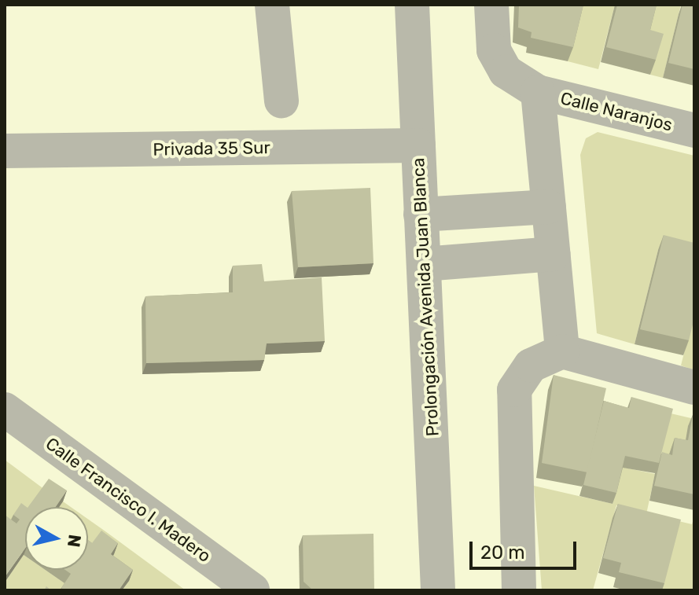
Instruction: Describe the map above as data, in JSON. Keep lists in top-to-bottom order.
{
  "streets": {
    "street": [
      "Calle Naranjos",
      "Privada 35 Sur",
      "Prolongación Avenida Juan Blanca",
      "Calle Francisco I. Madero"
    ]
  },
  "crossings": [
    ["Privada 35 Sur", "Prolongación Avenida Juan Blanca"]
  ],
  "scale_bar": "20 m",
  "north": "right"
}
